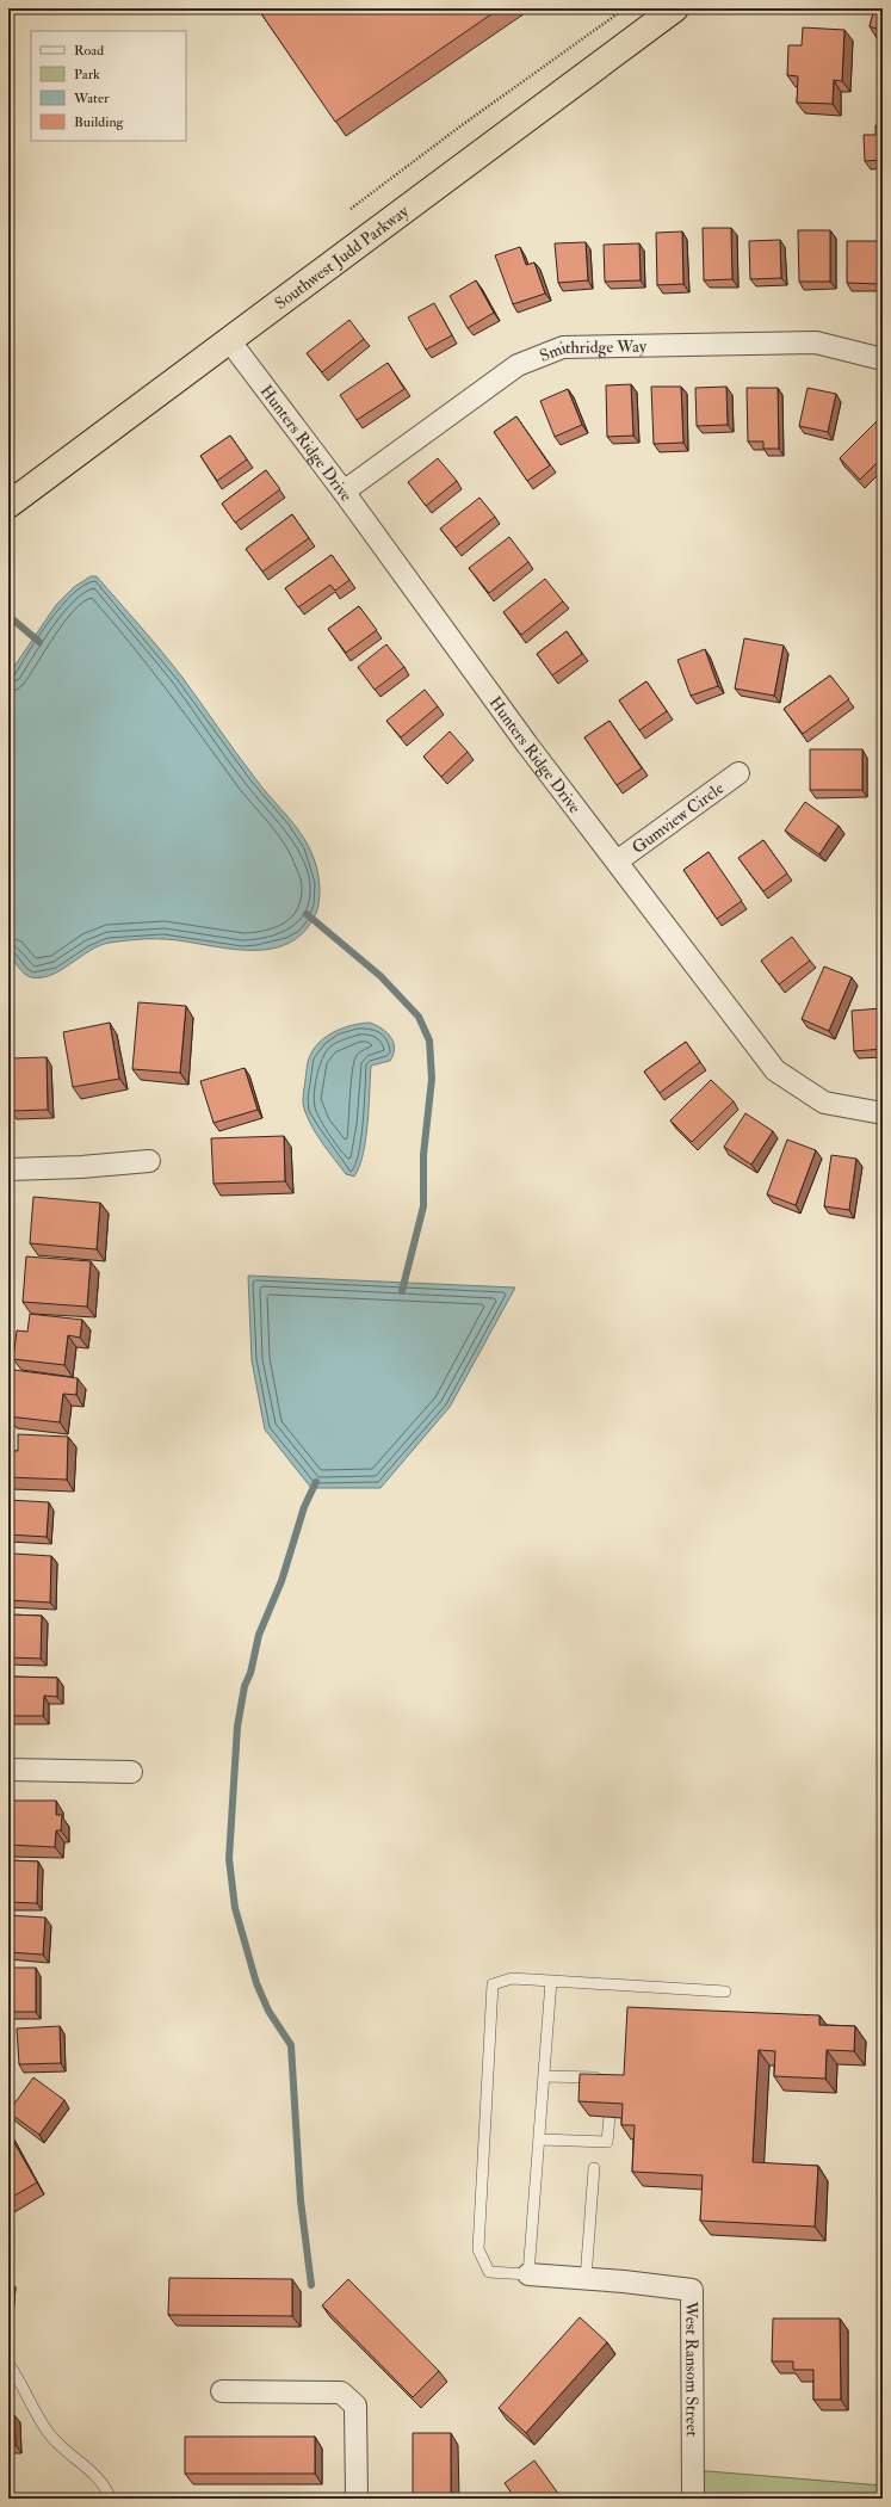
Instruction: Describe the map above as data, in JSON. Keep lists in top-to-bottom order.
{
  "streets": {
    "highway": ["Southwest Judd Parkway"],
    "street": [
      "Smithridge Way",
      "Hunters Ridge Drive",
      "Gumview Circle",
      "West Ransom Street"
    ]
  },
  "crossings": [
    ["Southwest Judd Parkway", "Hunters Ridge Drive"],
    ["Smithridge Way", "Hunters Ridge Drive"],
    ["Hunters Ridge Drive", "Gumview Circle"]
  ],
  "legend": [
    "Road",
    "Park",
    "Water",
    "Building"
  ]
}
